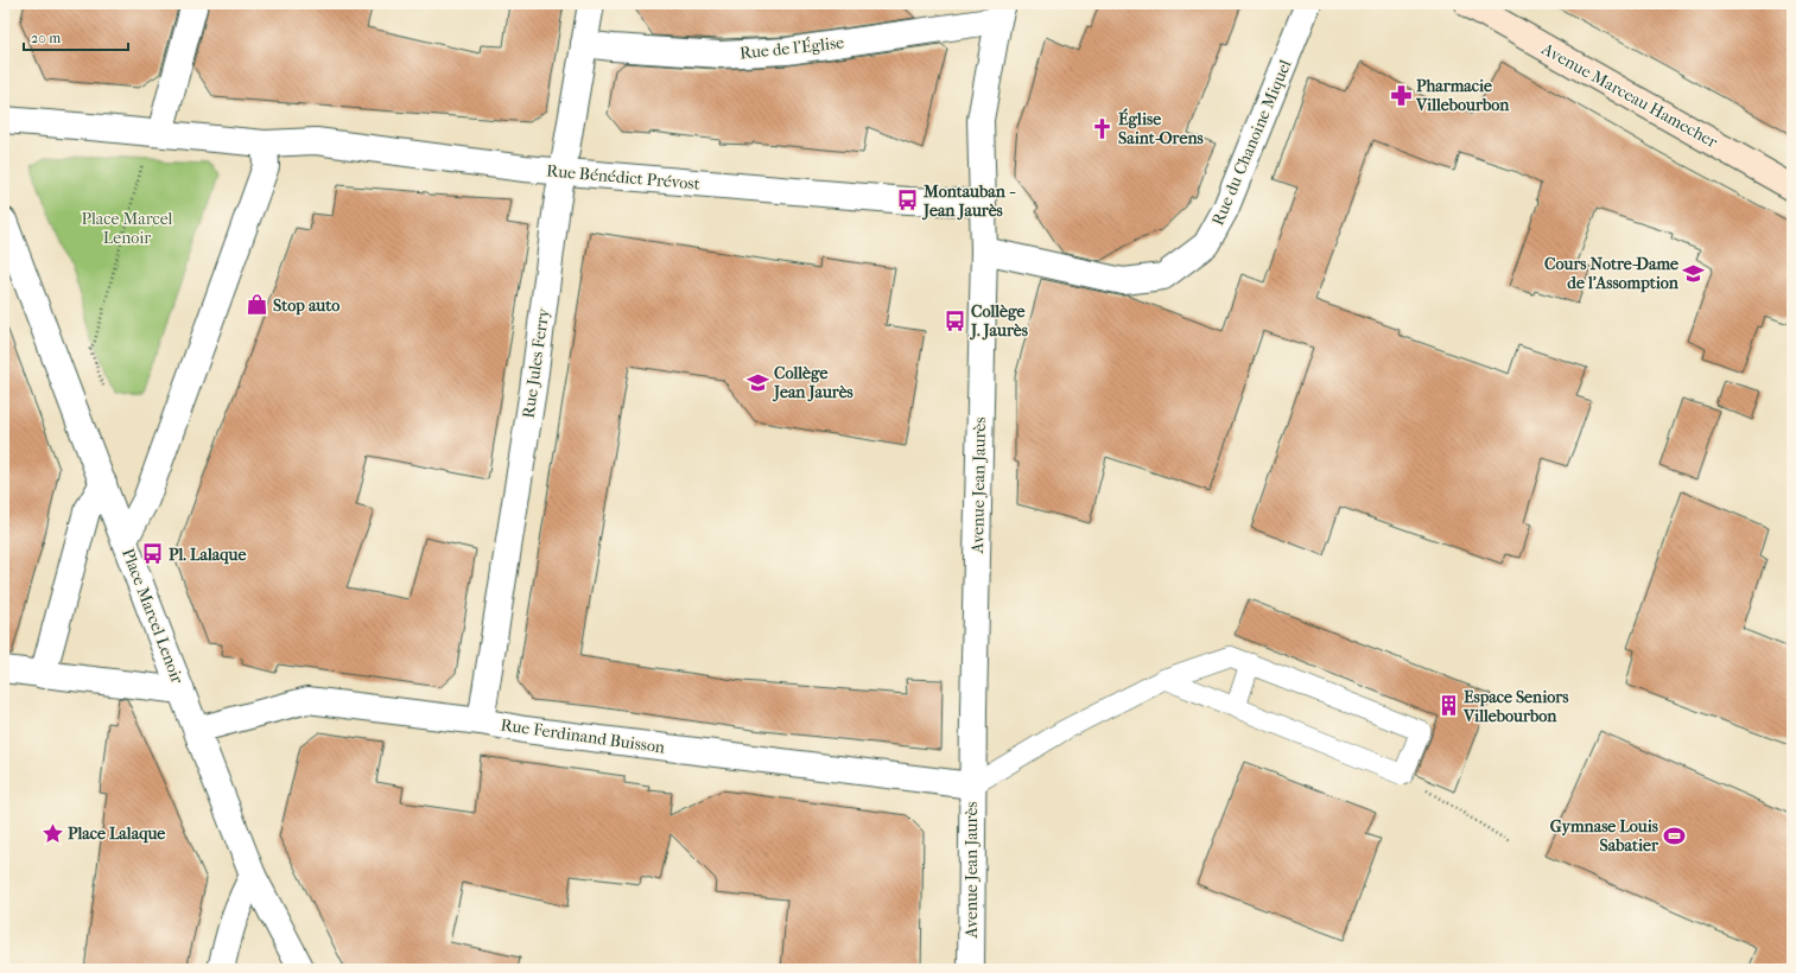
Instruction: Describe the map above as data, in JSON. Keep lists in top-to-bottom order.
{
  "streets": {
    "main road": ["Avenue Marceau Hamecher"],
    "street": [
      "Rue de l'Église",
      "Rue du Chanoine Miquel",
      "Rue Bénédict Prévost",
      "Rue Jules Ferry",
      "Avenue Jean Jaurès",
      "Place Marcel Lenoir",
      "Rue Ferdinand Buisson"
    ]
  },
  "crossings": [
    ["Rue de l'Église", "Rue Jules Ferry"],
    ["Rue de l'Église", "Avenue Jean Jaurès"],
    ["Rue du Chanoine Miquel", "Avenue Jean Jaurès"],
    ["Rue Bénédict Prévost", "Rue Jules Ferry"],
    ["Rue Bénédict Prévost", "Avenue Jean Jaurès"],
    ["Rue Bénédict Prévost", "Place Marcel Lenoir"],
    ["Rue Jules Ferry", "Rue Ferdinand Buisson"],
    ["Avenue Jean Jaurès", "Rue Ferdinand Buisson"]
  ],
  "parks": ["Place Marcel Lenoir"],
  "places": {
    "pharmacy": ["Pharmacie Villebourbon"],
    "church": ["Église Saint-Orens"],
    "bus stop": ["Montauban - Jean Jaurès", "Collège J. Jaurès", "Pl. Lalaque"],
    "school or university": ["Cours Notre-Dame de l'Assomption", "Collège Jean Jaurès"],
    "shop": ["Stop auto"],
    "building": ["Espace Seniors Villebourbon"],
    "place": ["Place Lalaque"],
    "sports": ["Gymnase Louis Sabatier"]
  },
  "scale_bar": "20 m"
}
